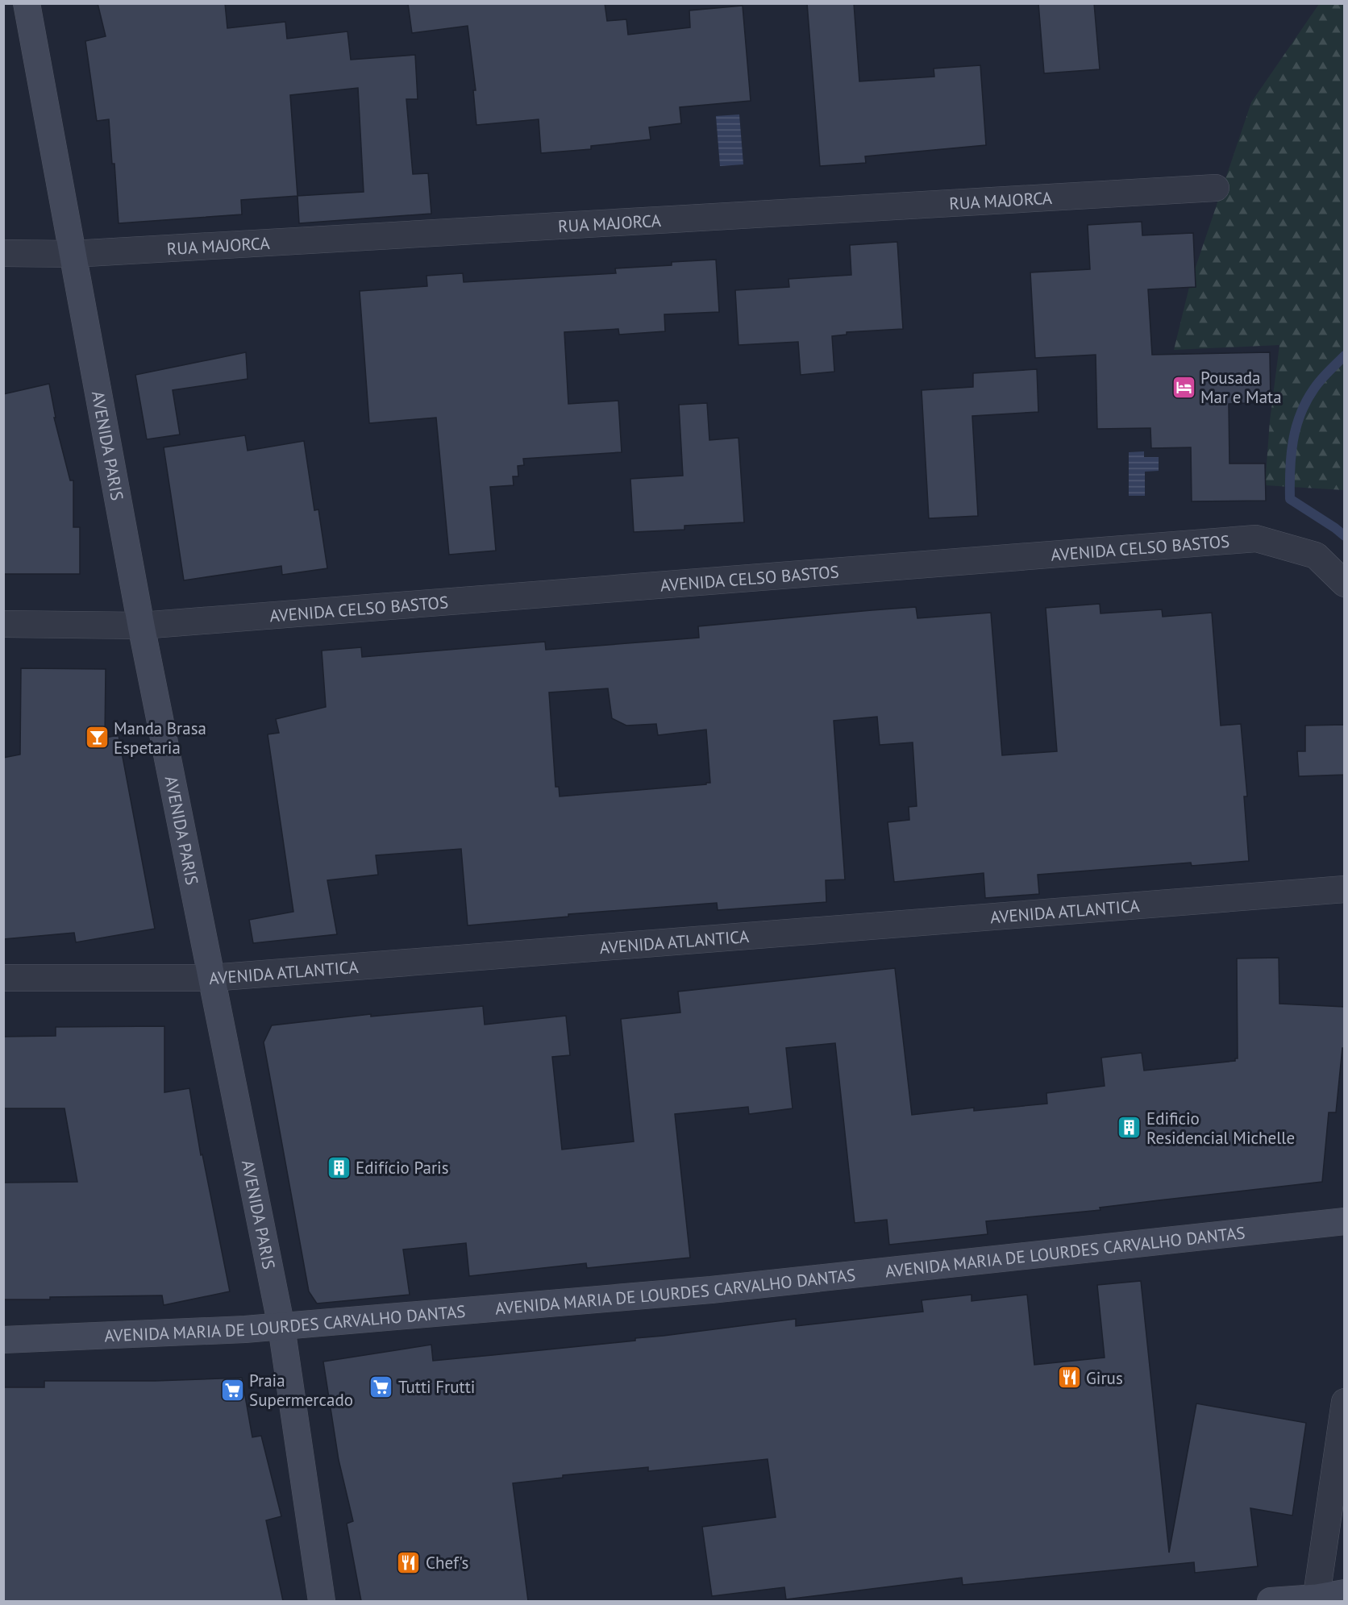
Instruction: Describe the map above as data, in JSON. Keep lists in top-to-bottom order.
{
  "streets": {
    "street": [
      "RUA MAJORCA",
      "AVENIDA PARIS",
      "AVENIDA CELSO BASTOS",
      "AVENIDA ATLANTICA",
      "AVENIDA MARIA DE LOURDES CARVALHO DANTAS"
    ]
  },
  "crossings": [
    ["RUA MAJORCA", "AVENIDA PARIS"],
    ["AVENIDA PARIS", "AVENIDA CELSO BASTOS"],
    ["AVENIDA PARIS", "AVENIDA ATLANTICA"],
    ["AVENIDA PARIS", "AVENIDA MARIA DE LOURDES CARVALHO DANTAS"]
  ],
  "places": {
    "hotel": ["Pousada Mar e Mata"],
    "bar": ["Manda Brasa Espetaria"],
    "building": ["Edificio Residencial Michelle", "Edifício Paris"],
    "restaurant": ["Girus", "Chef's"],
    "supermarket": ["Tutti Frutti", "Praia Supermercado"]
  }
}
